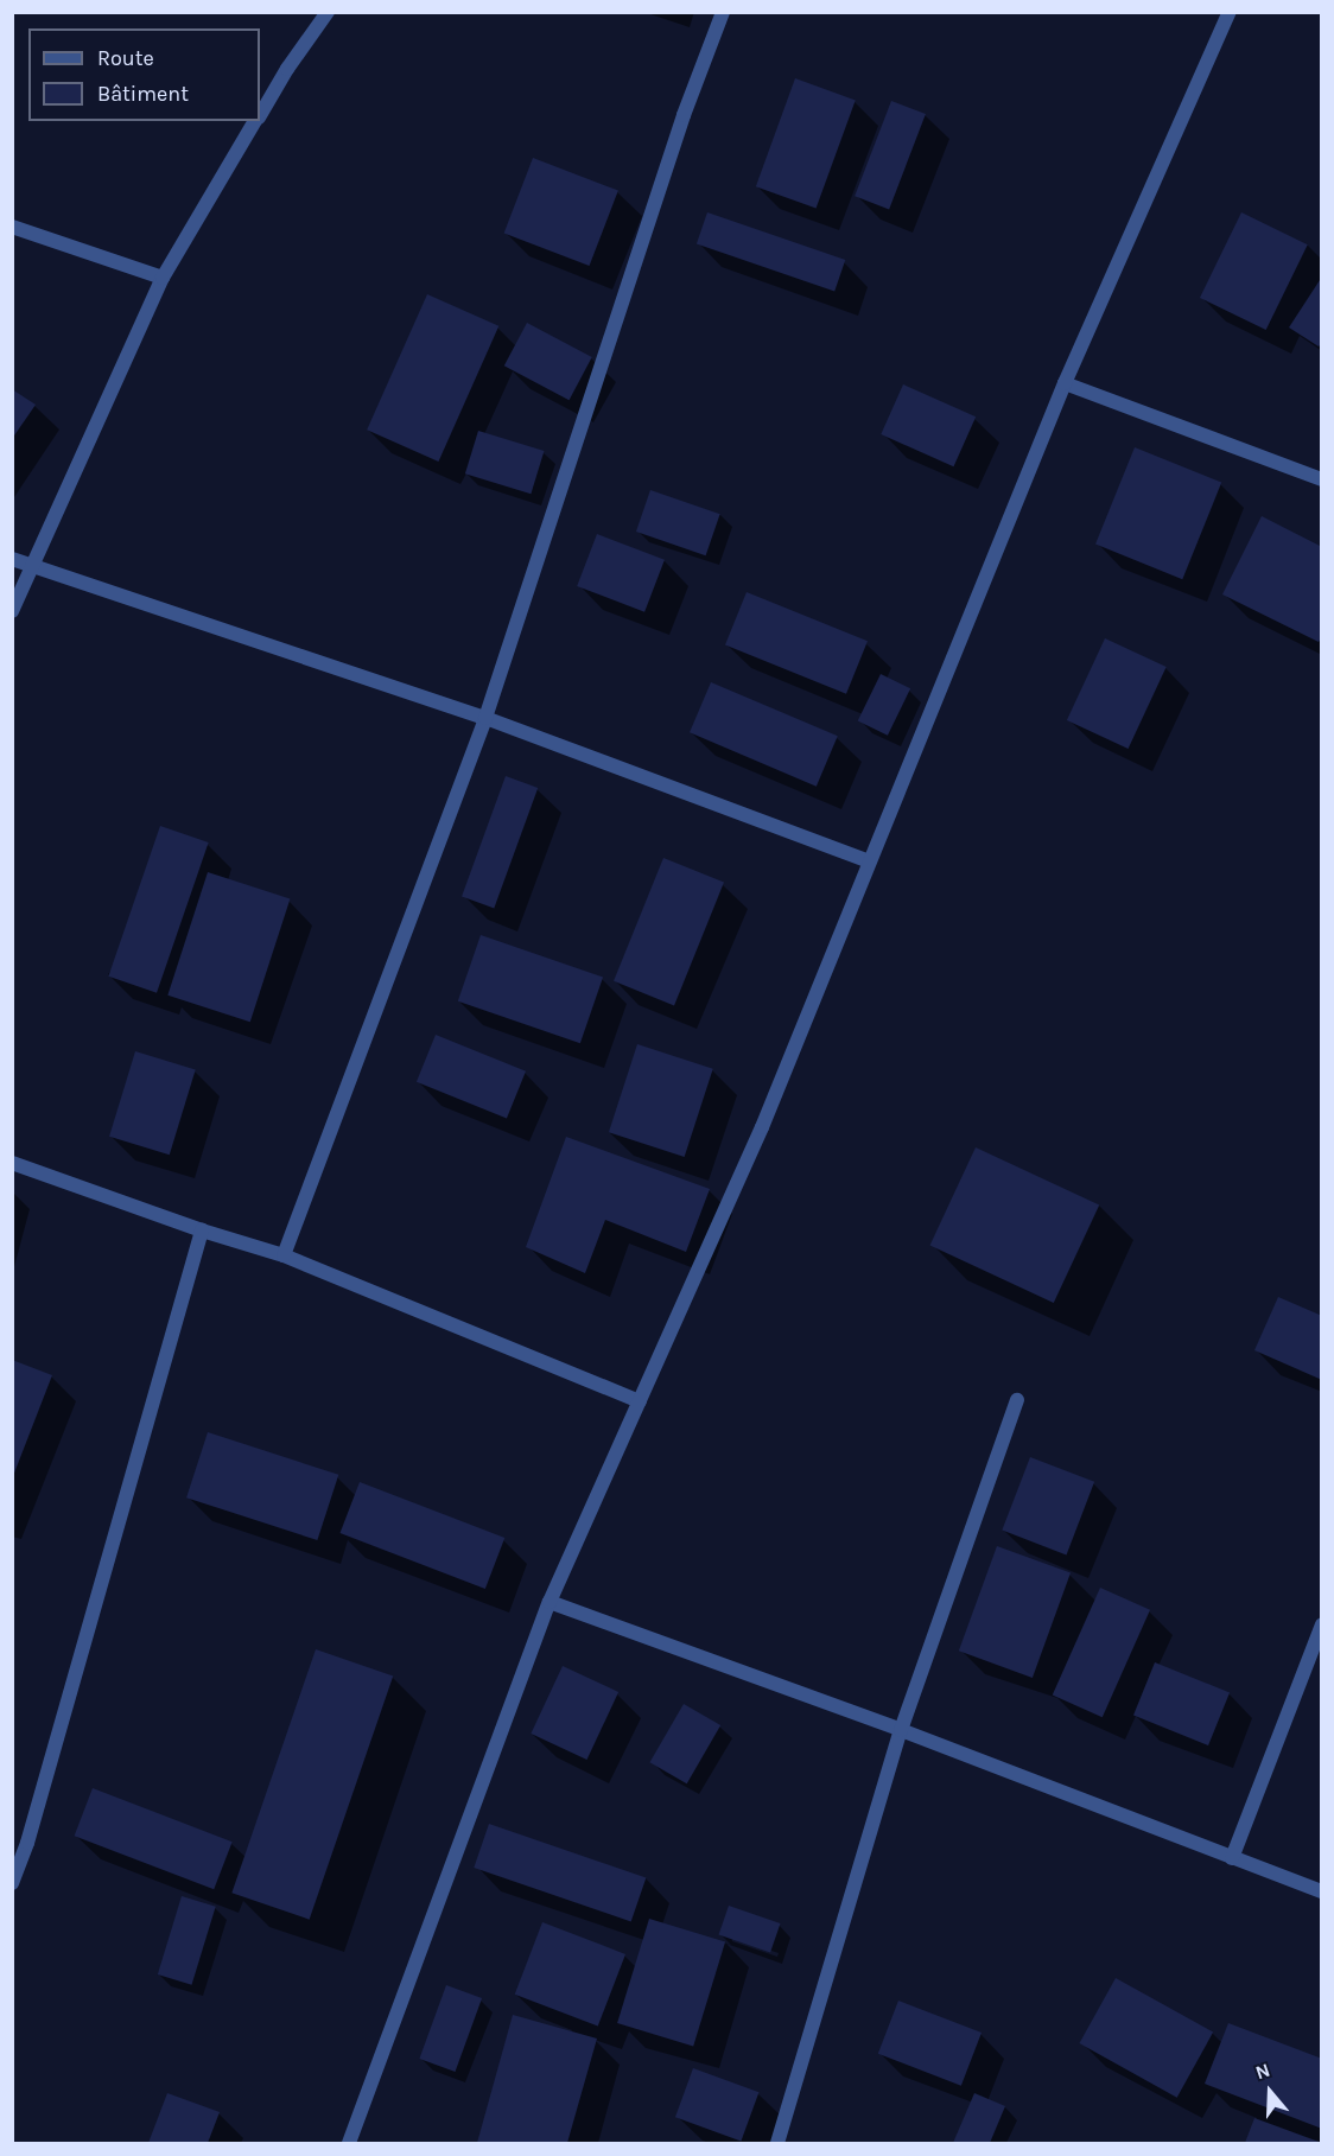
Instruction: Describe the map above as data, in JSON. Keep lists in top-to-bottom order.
{
  "legend": ["Route", "Bâtiment"],
  "north": "top"
}
